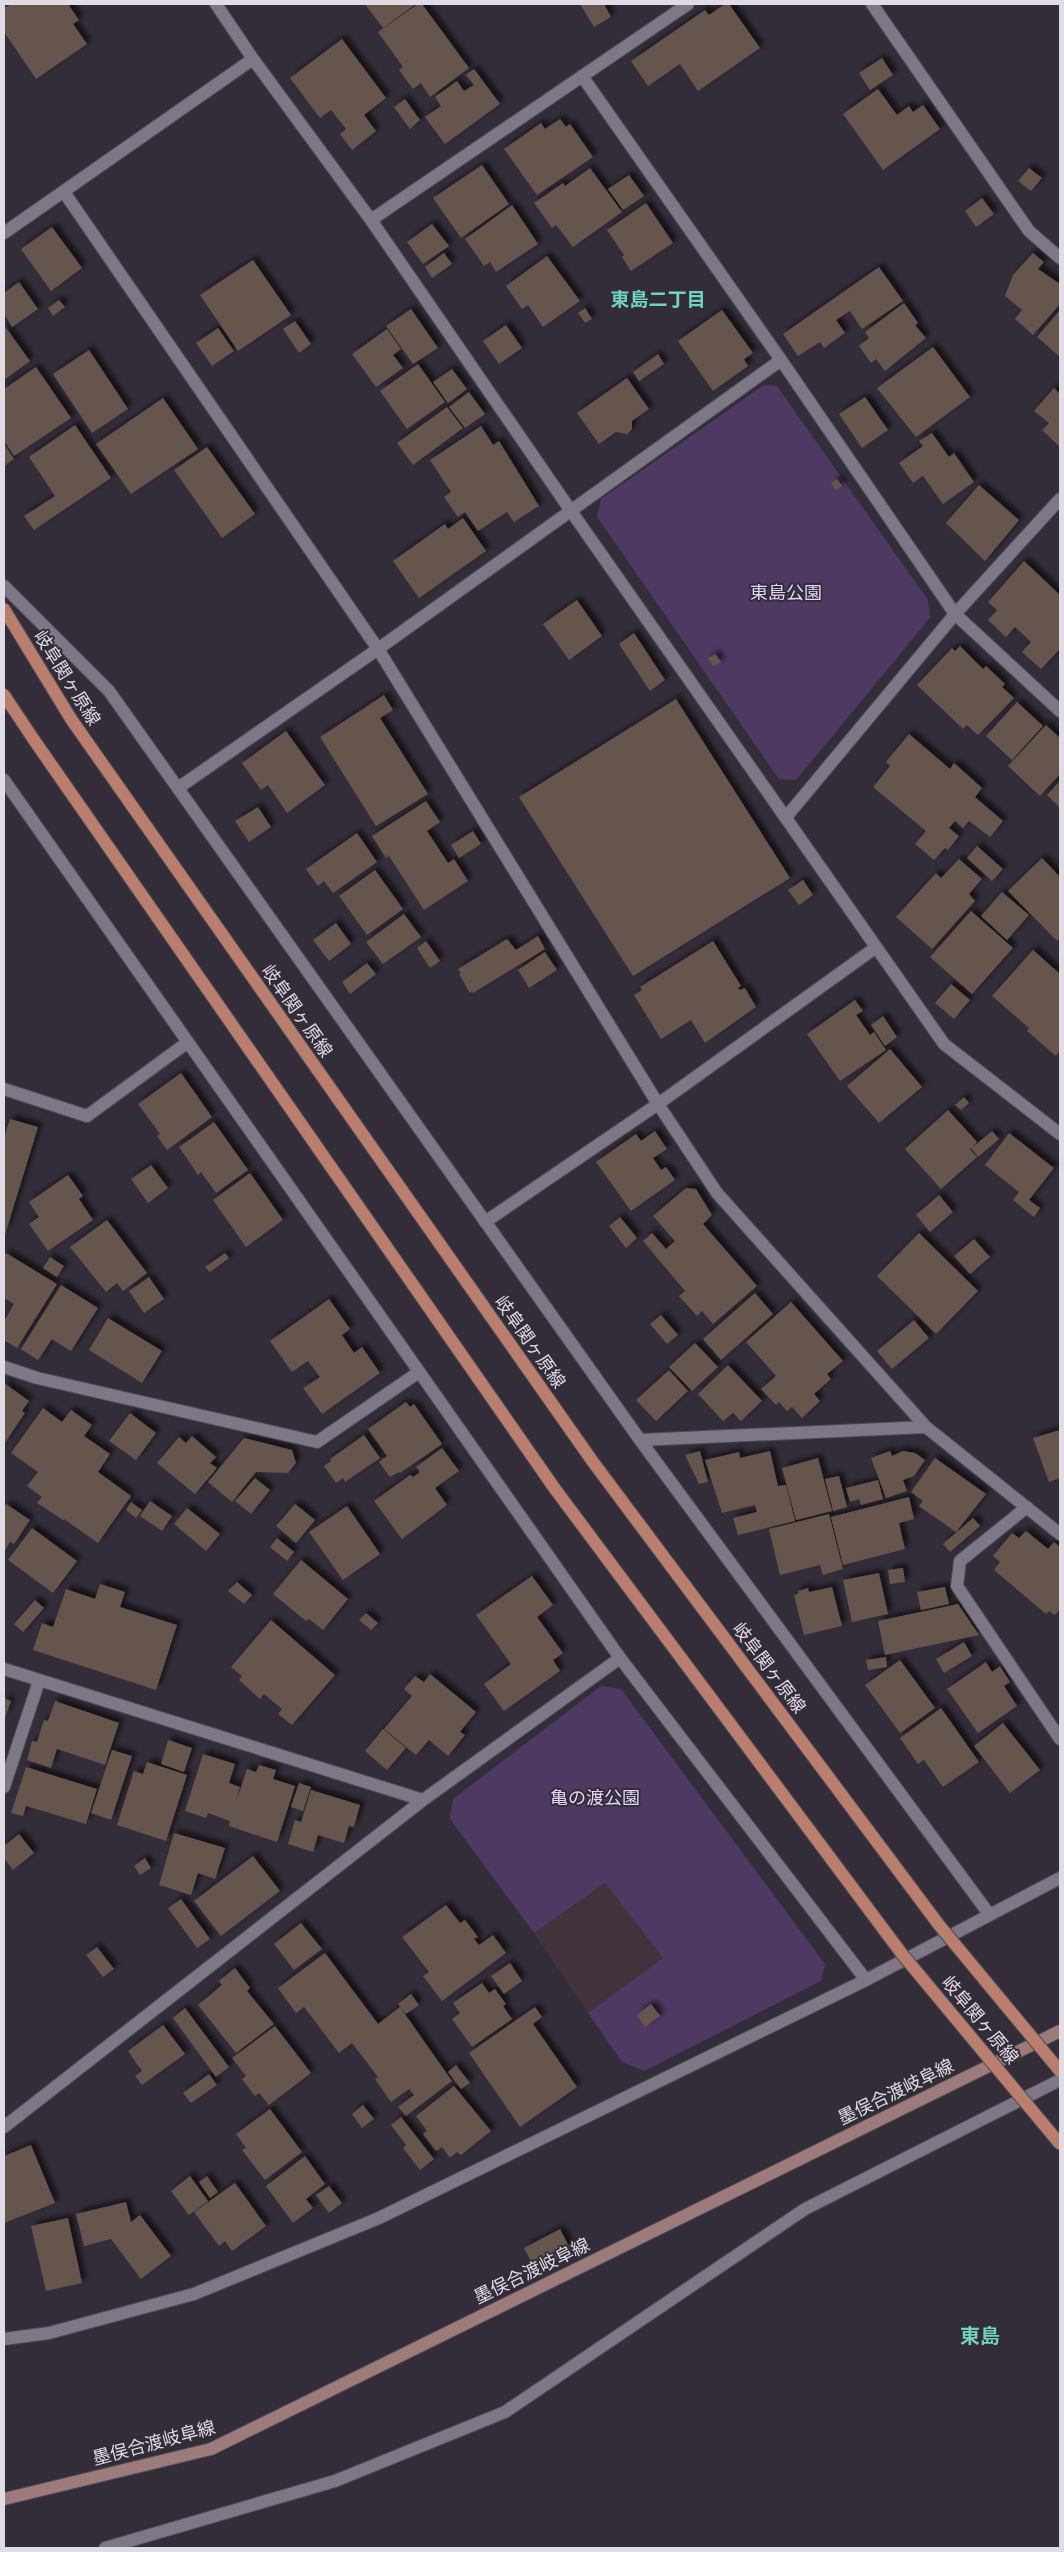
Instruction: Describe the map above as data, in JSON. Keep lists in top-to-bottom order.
{
  "streets": {
    "main road": ["岐阜関ヶ原線", "墨俣合渡岐阜線"]
  },
  "districts": ["東島二丁目", "東島"],
  "parks": ["東島公園", "亀の渡公園"]
}
